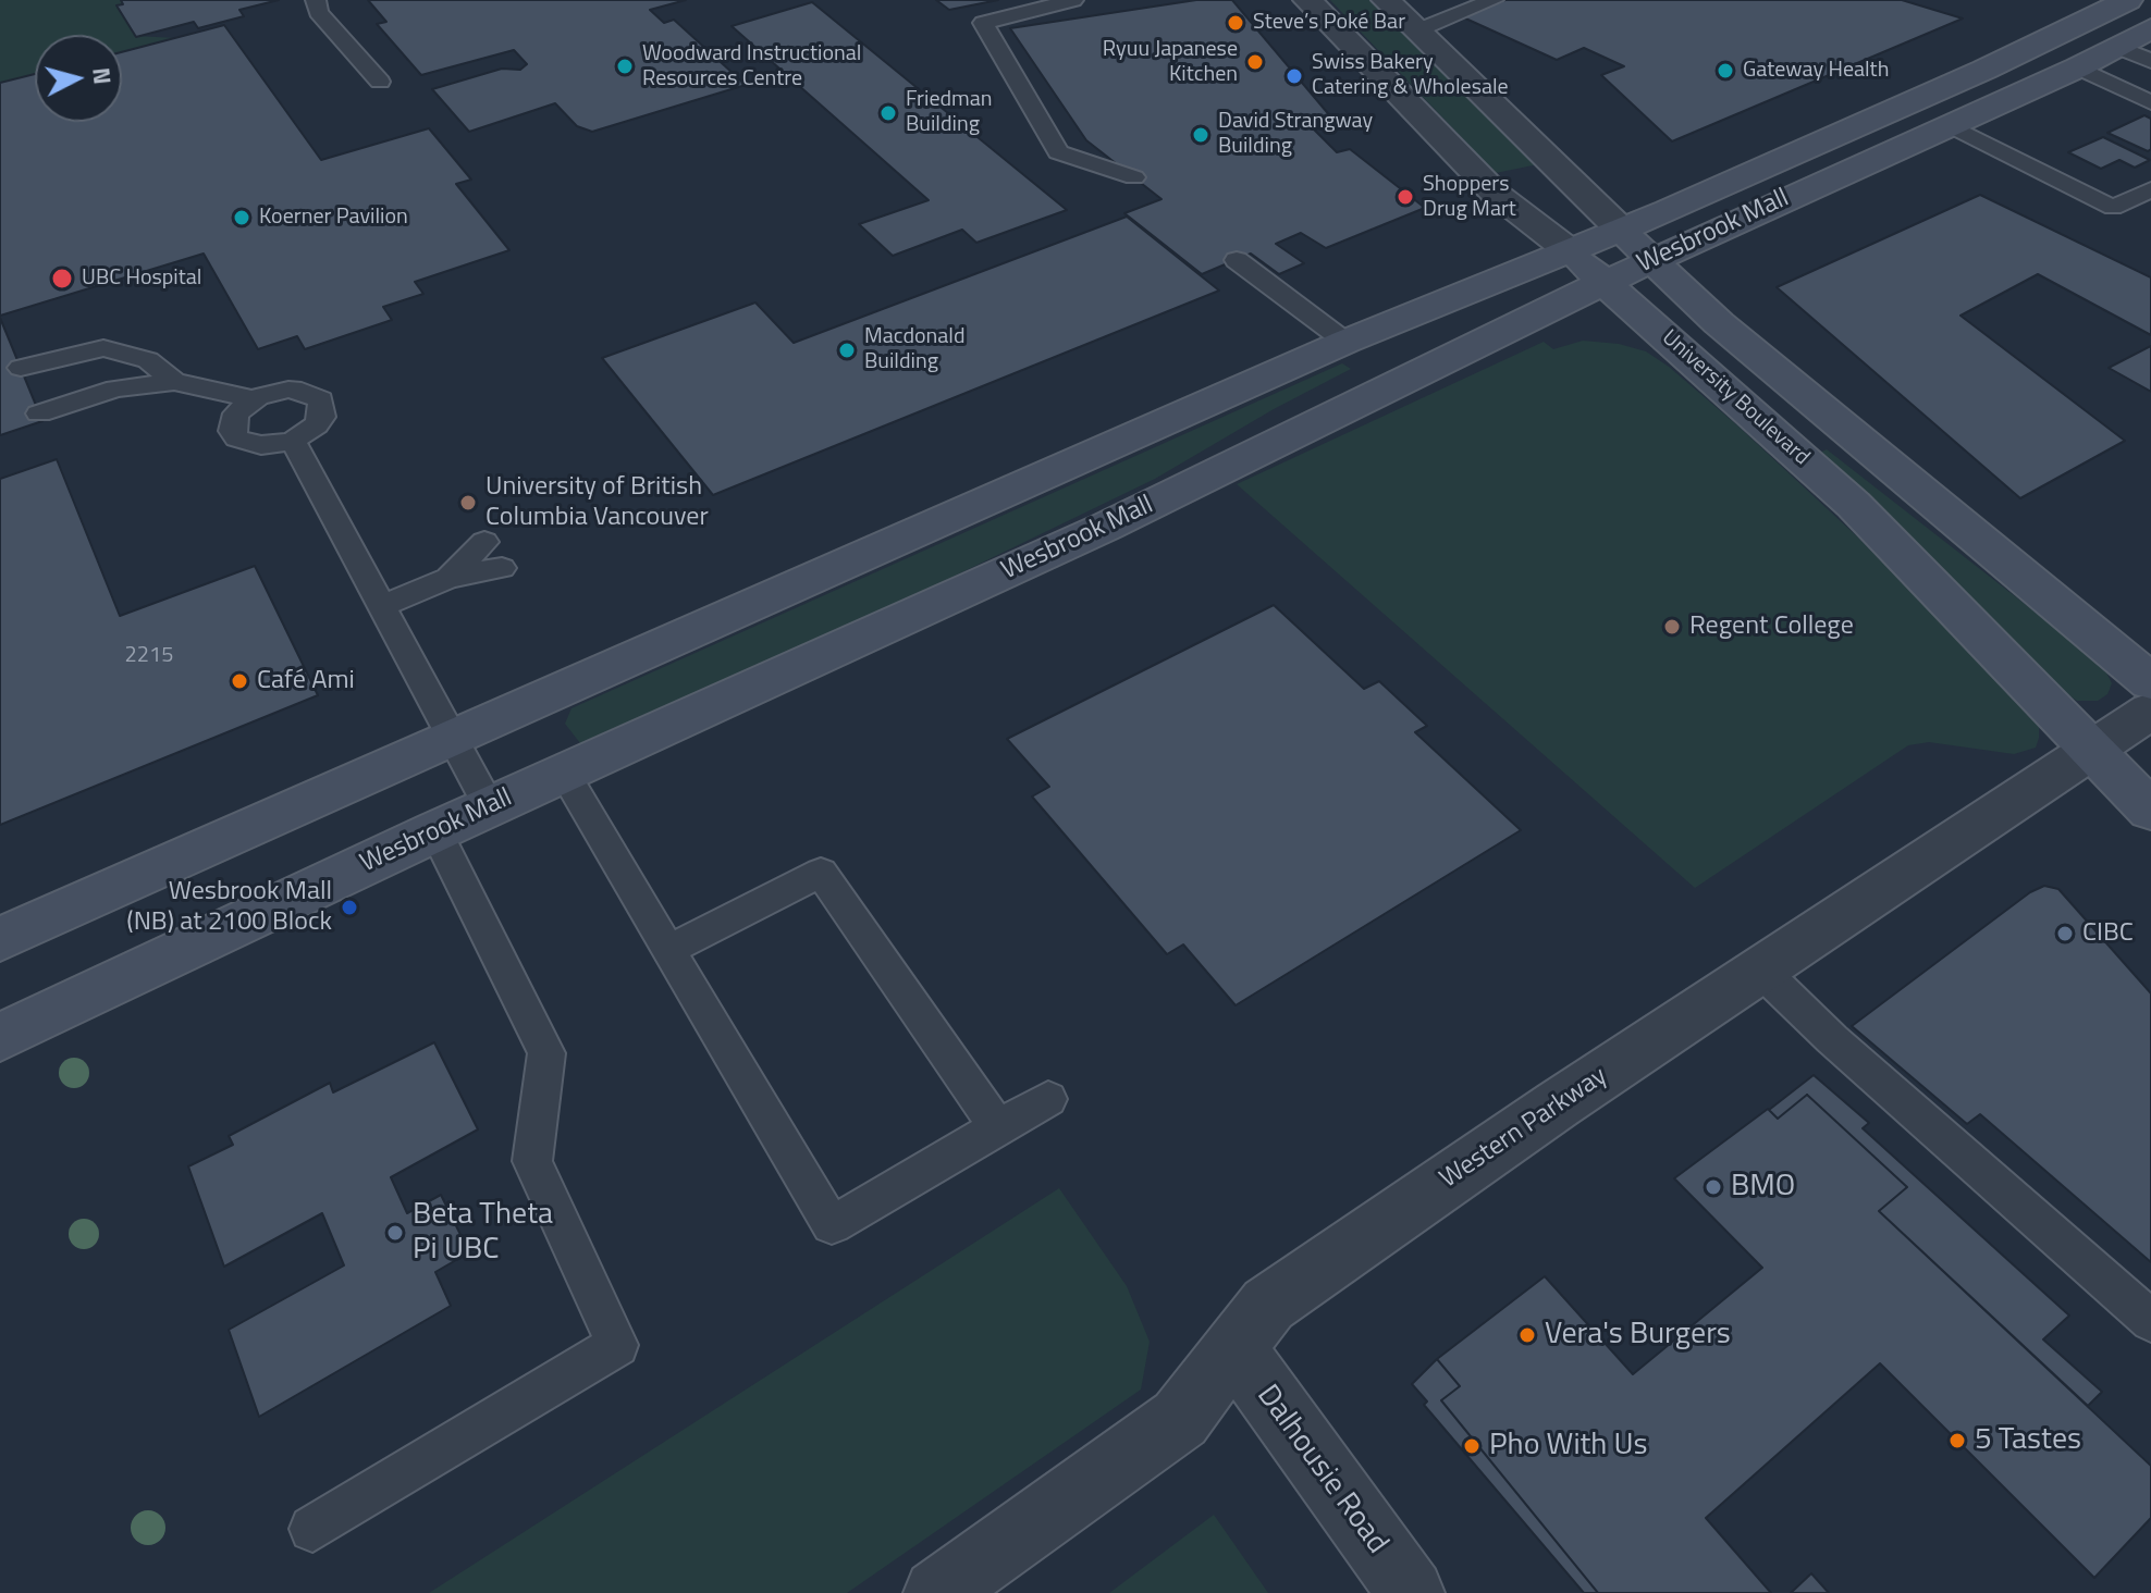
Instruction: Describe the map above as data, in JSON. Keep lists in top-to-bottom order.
{
  "streets": {
    "main road": ["Wesbrook Mall", "University Boulevard"],
    "street": ["Western Parkway", "Dalhousie Road"]
  },
  "crossings": [
    ["Wesbrook Mall", "University Boulevard"],
    ["University Boulevard", "Western Parkway"],
    ["Western Parkway", "Dalhousie Road"]
  ],
  "places": [
    "Steve’s Poké Bar",
    "Ryuu Japanese Kitchen",
    "Woodward Instructional Resources Centre",
    "Gateway Health",
    "Swiss Bakery Catering & Wholesale",
    "Friedman Building",
    "David Strangway Building",
    "Shoppers Drug Mart",
    "Koerner Pavilion",
    "UBC Hospital",
    "Macdonald Building",
    "University of British Columbia Vancouver",
    "Regent College",
    "Café Ami",
    "Wesbrook Mall (NB) at 2100 Block",
    "CIBC",
    "BMO",
    "Beta Theta Pi UBC",
    "Vera's Burgers",
    "5 Tastes",
    "Pho With Us"
  ],
  "house_numbers": ["2215"],
  "north": "right"
}
